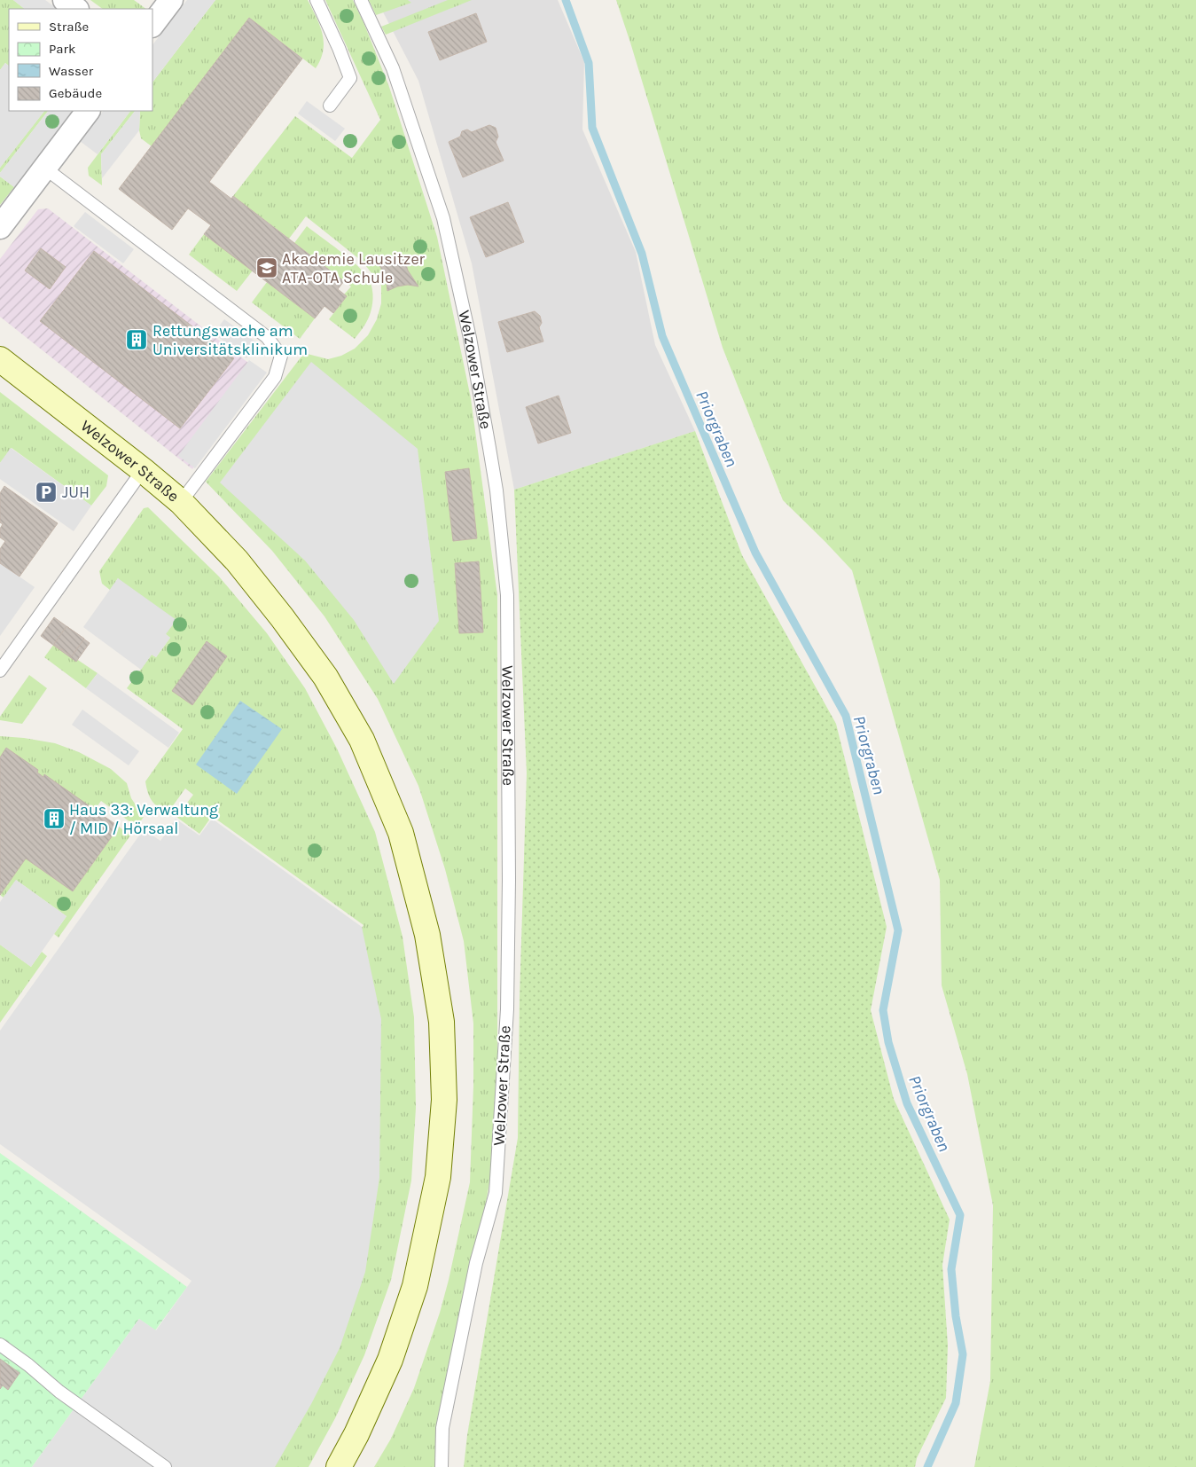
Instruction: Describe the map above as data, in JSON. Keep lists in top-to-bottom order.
{
  "streets": {
    "street": ["Welzower Straße"]
  },
  "water": ["Priorgraben"],
  "places": {
    "school or university": ["Akademie Lausitzer ATA-OTA Schule"],
    "building": ["Rettungswache am Universitätsklinikum", "Haus 33: Verwaltung / MID / Hörsaal"],
    "parking": ["JUH"]
  },
  "legend": [
    "Straße",
    "Park",
    "Wasser",
    "Gebäude"
  ]
}
